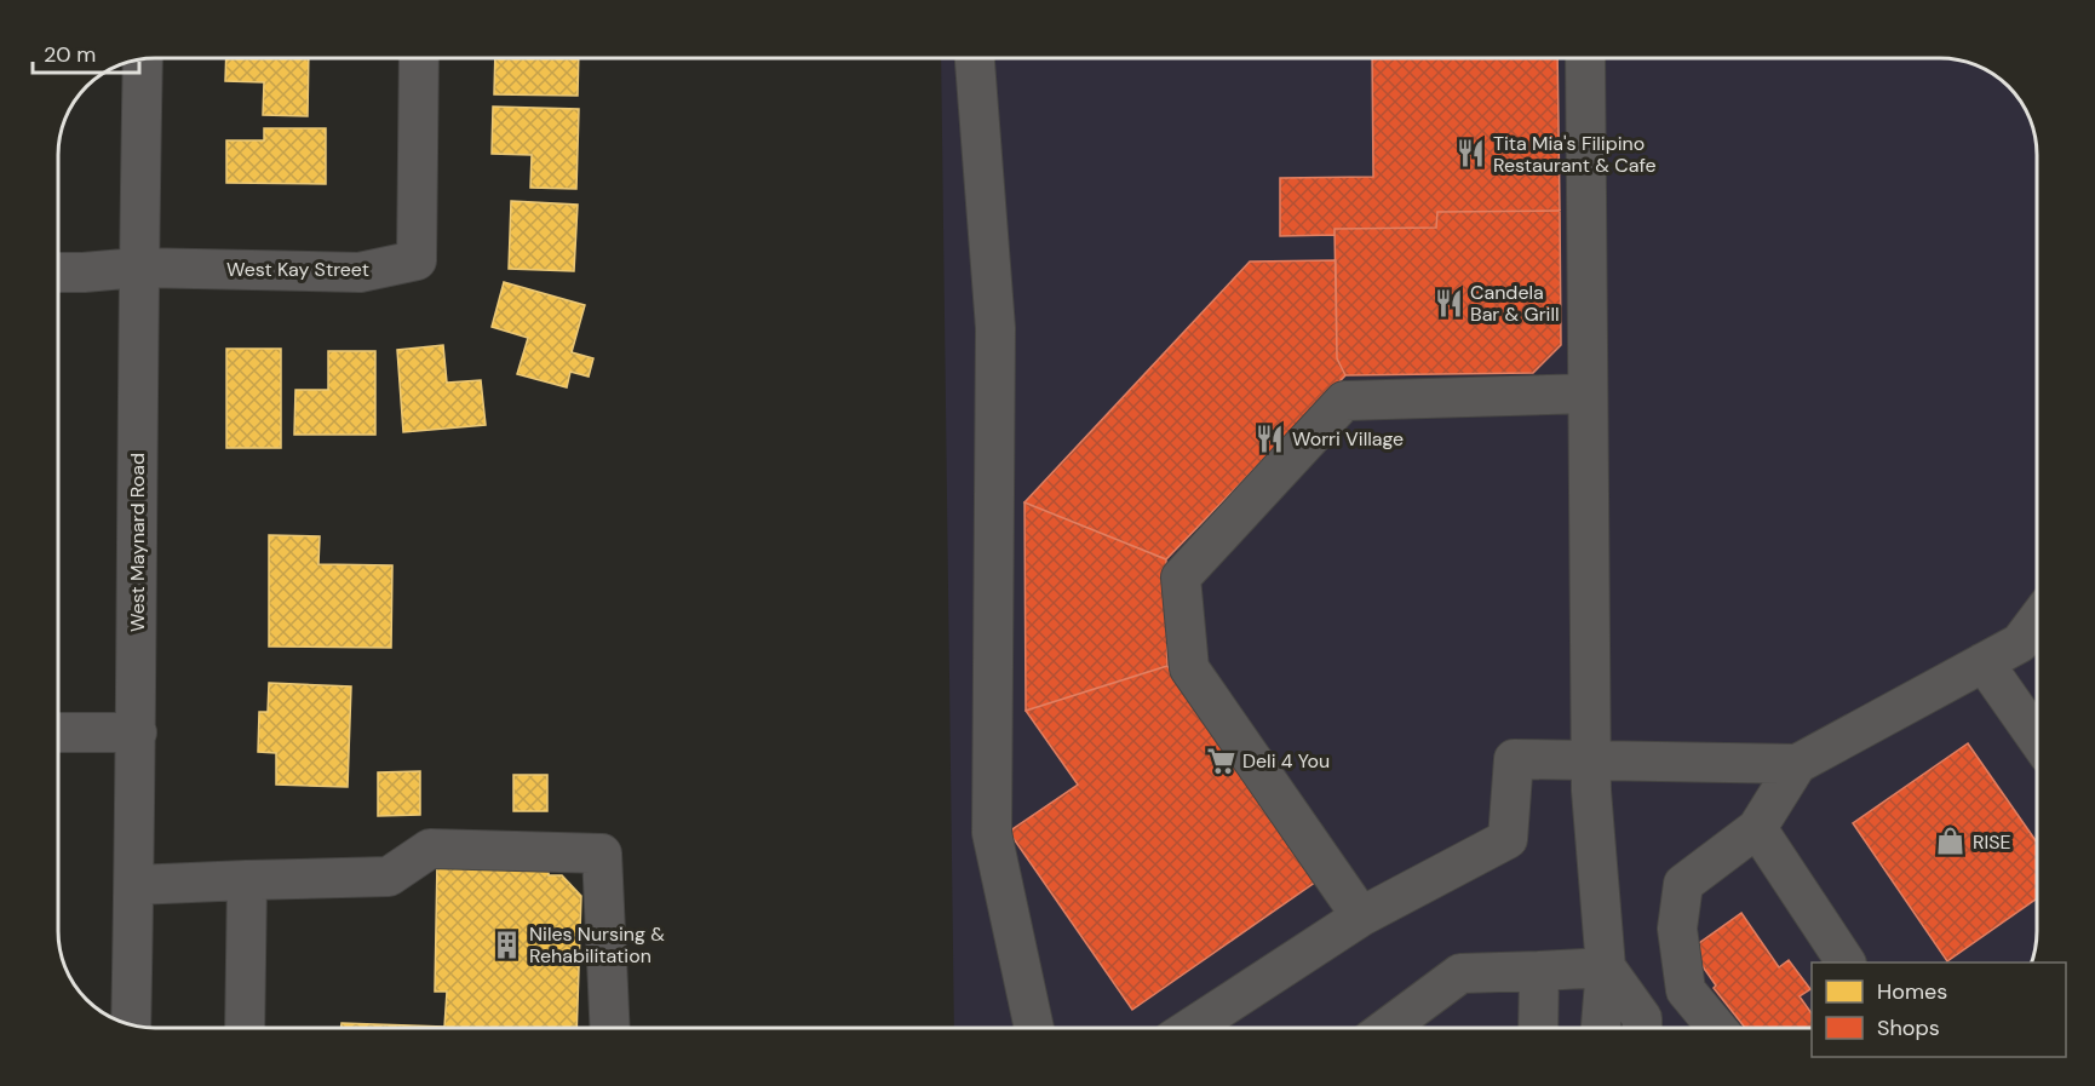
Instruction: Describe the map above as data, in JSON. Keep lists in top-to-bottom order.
{
  "streets": {
    "street": ["West Kay Street", "West Maynard Road"]
  },
  "crossings": [
    ["West Kay Street", "West Maynard Road"]
  ],
  "places": {
    "restaurant": ["Tita Mia's Filipino Restaurant & Cafe", "Candela Bar & Grill", "Worri Village"],
    "supermarket": ["Deli 4 You"],
    "shop": ["RISE"],
    "building": ["Niles Nursing & Rehabilitation"]
  },
  "legend": ["Homes", "Shops"],
  "scale_bar": "20 m"
}
